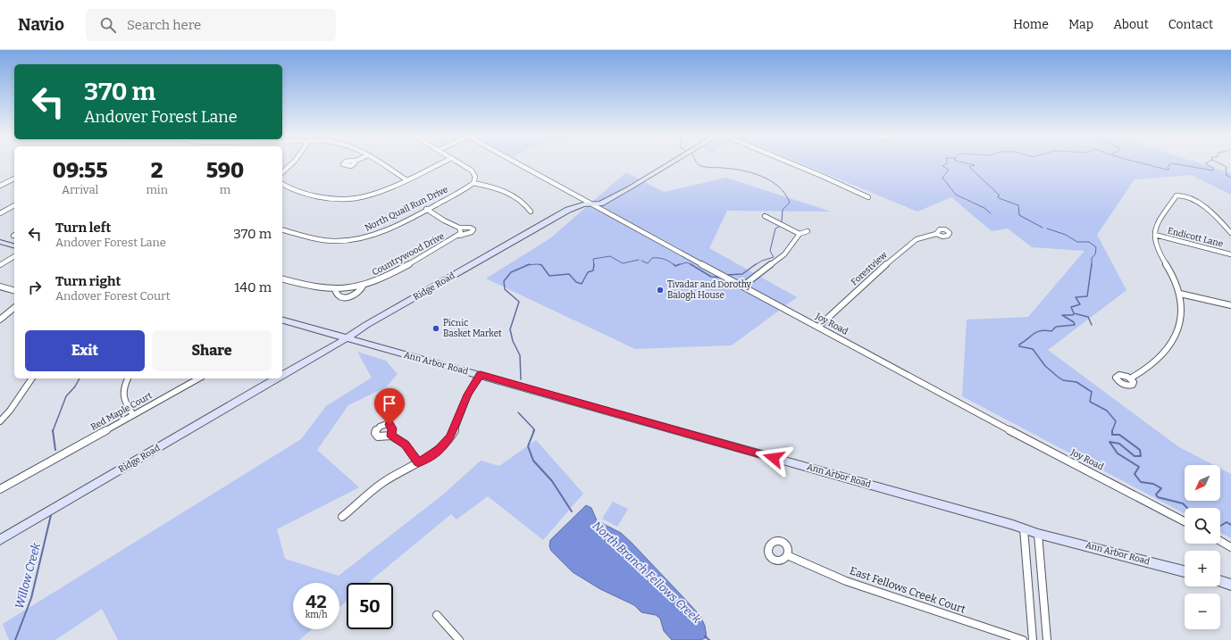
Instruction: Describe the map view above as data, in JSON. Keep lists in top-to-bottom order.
{
  "streets": {
    "street": [
      "North Quail Run Drive",
      "Endicott Lane",
      "Countrywood Drive",
      "Forestview",
      "Ridge Road",
      "Joy Road",
      "Ann Arbor Road",
      "Red Maple Court",
      "East Fellows Creek Court"
    ]
  },
  "crossings": [
    ["North Quail Run Drive", "Countrywood Drive"],
    ["Forestview", "Joy Road"],
    ["Ridge Road", "Joy Road"],
    ["Ridge Road", "Ann Arbor Road"]
  ],
  "water": ["North Branch Fellows Creek", "Willow Creek"],
  "places": ["Tivadar and Dorothy Balogh House", "Picnic Basket Market"],
  "north": "bottom left",
  "page": {
    "header": "Navio",
    "search": "Search here",
    "nav": [
      "Home",
      "Map",
      "About",
      "Contact"
    ],
    "turn": ["370 m", "Andover Forest Lane"],
    "eta": [
      "09:55",
      "Arrival",
      "2",
      "min",
      "590",
      "m"
    ],
    "list": [
      {
        "name": "Turn left",
        "note": "Andover Forest Lane",
        "value": "370 m"
      },
      {
        "name": "Turn right",
        "note": "Andover Forest Court",
        "value": "140 m"
      }
    ],
    "buttons": ["Exit", "Share"],
    "map_buttons": ["+", "−"],
    "speed": "42 km/h",
    "limit": "50"
  }
}
